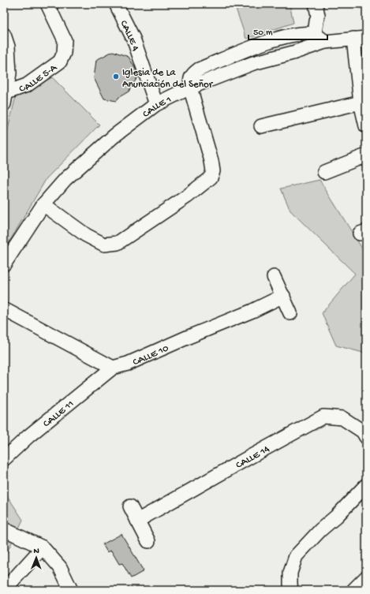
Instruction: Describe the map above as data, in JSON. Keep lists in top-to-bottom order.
{
  "streets": {
    "street": [
      "CALLE 4",
      "CALLE 5-A",
      "CALLE 1",
      "CALLE 10",
      "CALLE 11",
      "CALLE 14"
    ]
  },
  "crossings": [
    ["CALLE 4", "CALLE 1"],
    ["CALLE 10", "CALLE 11"]
  ],
  "places": ["Iglesia de La Anunciación del Señor"],
  "scale_bar": "50 m",
  "north": "top"
}
